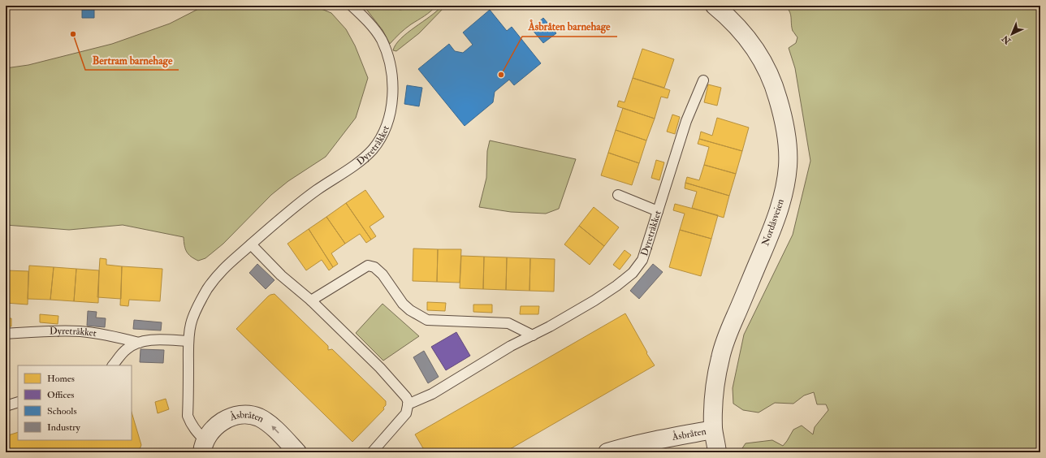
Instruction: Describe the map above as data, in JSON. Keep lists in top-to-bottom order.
{
  "streets": {
    "street": ["Nordåsveien", "Åsbråten"],
    "lane": ["Dyretråkket"]
  },
  "crossings": [
    ["Dyretråkket", "Åsbråten"],
    ["Nordåsveien", "Åsbråten"]
  ],
  "places": ["Bertram barnehage", "Åsbråten barnehage"],
  "legend": [
    "Homes",
    "Offices",
    "Schools",
    "Industry"
  ],
  "north": "bottom left"
}
